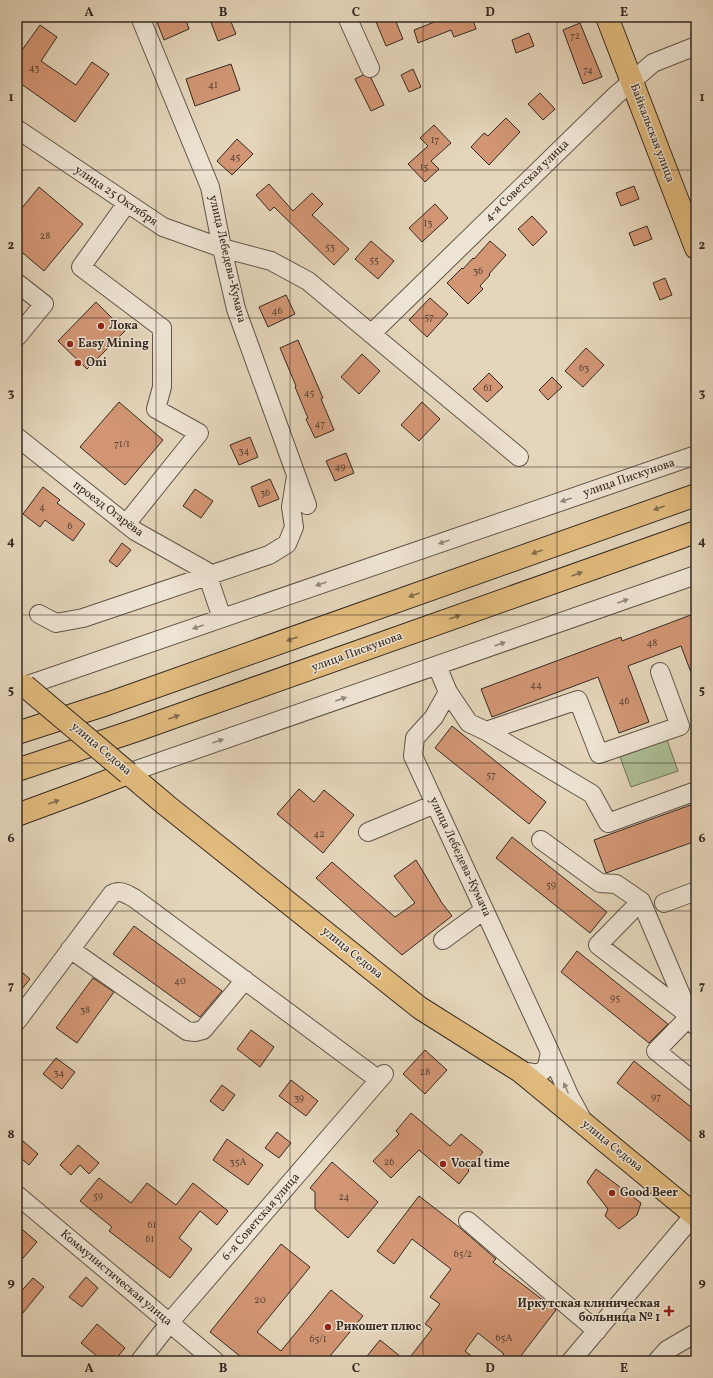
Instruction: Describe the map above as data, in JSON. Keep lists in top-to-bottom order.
{
  "streets": {
    "main road": ["Байкальская улица", "улица Пискунова", "улица Седова"],
    "street": [
      "4-я Советская улица",
      "улица 25 Октября",
      "улица Лебедева-Кумача",
      "проезд Огарёва",
      "6-я Советская улица",
      "Коммунистическая улица"
    ]
  },
  "crossings": [
    ["Байкальская улица", "4-я Советская улица"],
    ["4-я Советская улица", "улица 25 Октября"],
    ["улица 25 Октября", "улица Лебедева-Кумача"],
    ["улица Лебедева-Кумача", "улица Седова"],
    ["улица Пискунова", "улица Седова"],
    ["6-я Советская улица", "Коммунистическая улица"]
  ],
  "places": {
    "other": [
      "Лока",
      "Easy Mining",
      "Oni",
      "Vocal time",
      "Good Beer",
      "Рикошет плюс"
    ],
    "health": ["Иркутская клиническая больница № 1"]
  },
  "house_numbers": [
    "72",
    "43",
    "74",
    "41",
    "17",
    "45",
    "15",
    "13",
    "28",
    "53",
    "55",
    "36",
    "46",
    "57",
    "63",
    "61",
    "45",
    "47",
    "71/1",
    "34",
    "49",
    "36",
    "4",
    "6",
    "48",
    "44",
    "46",
    "57",
    "42",
    "59",
    "40",
    "95",
    "38",
    "28",
    "34",
    "97",
    "39",
    "35А",
    "26",
    "59",
    "24",
    "61",
    "61",
    "65/2",
    "20",
    "65А",
    "65/1"
  ],
  "grid": {
    "columns": [
      "A",
      "B",
      "C",
      "D",
      "E"
    ],
    "rows": [
      "1",
      "2",
      "3",
      "4",
      "5",
      "6",
      "7",
      "8",
      "9"
    ]
  }
}
